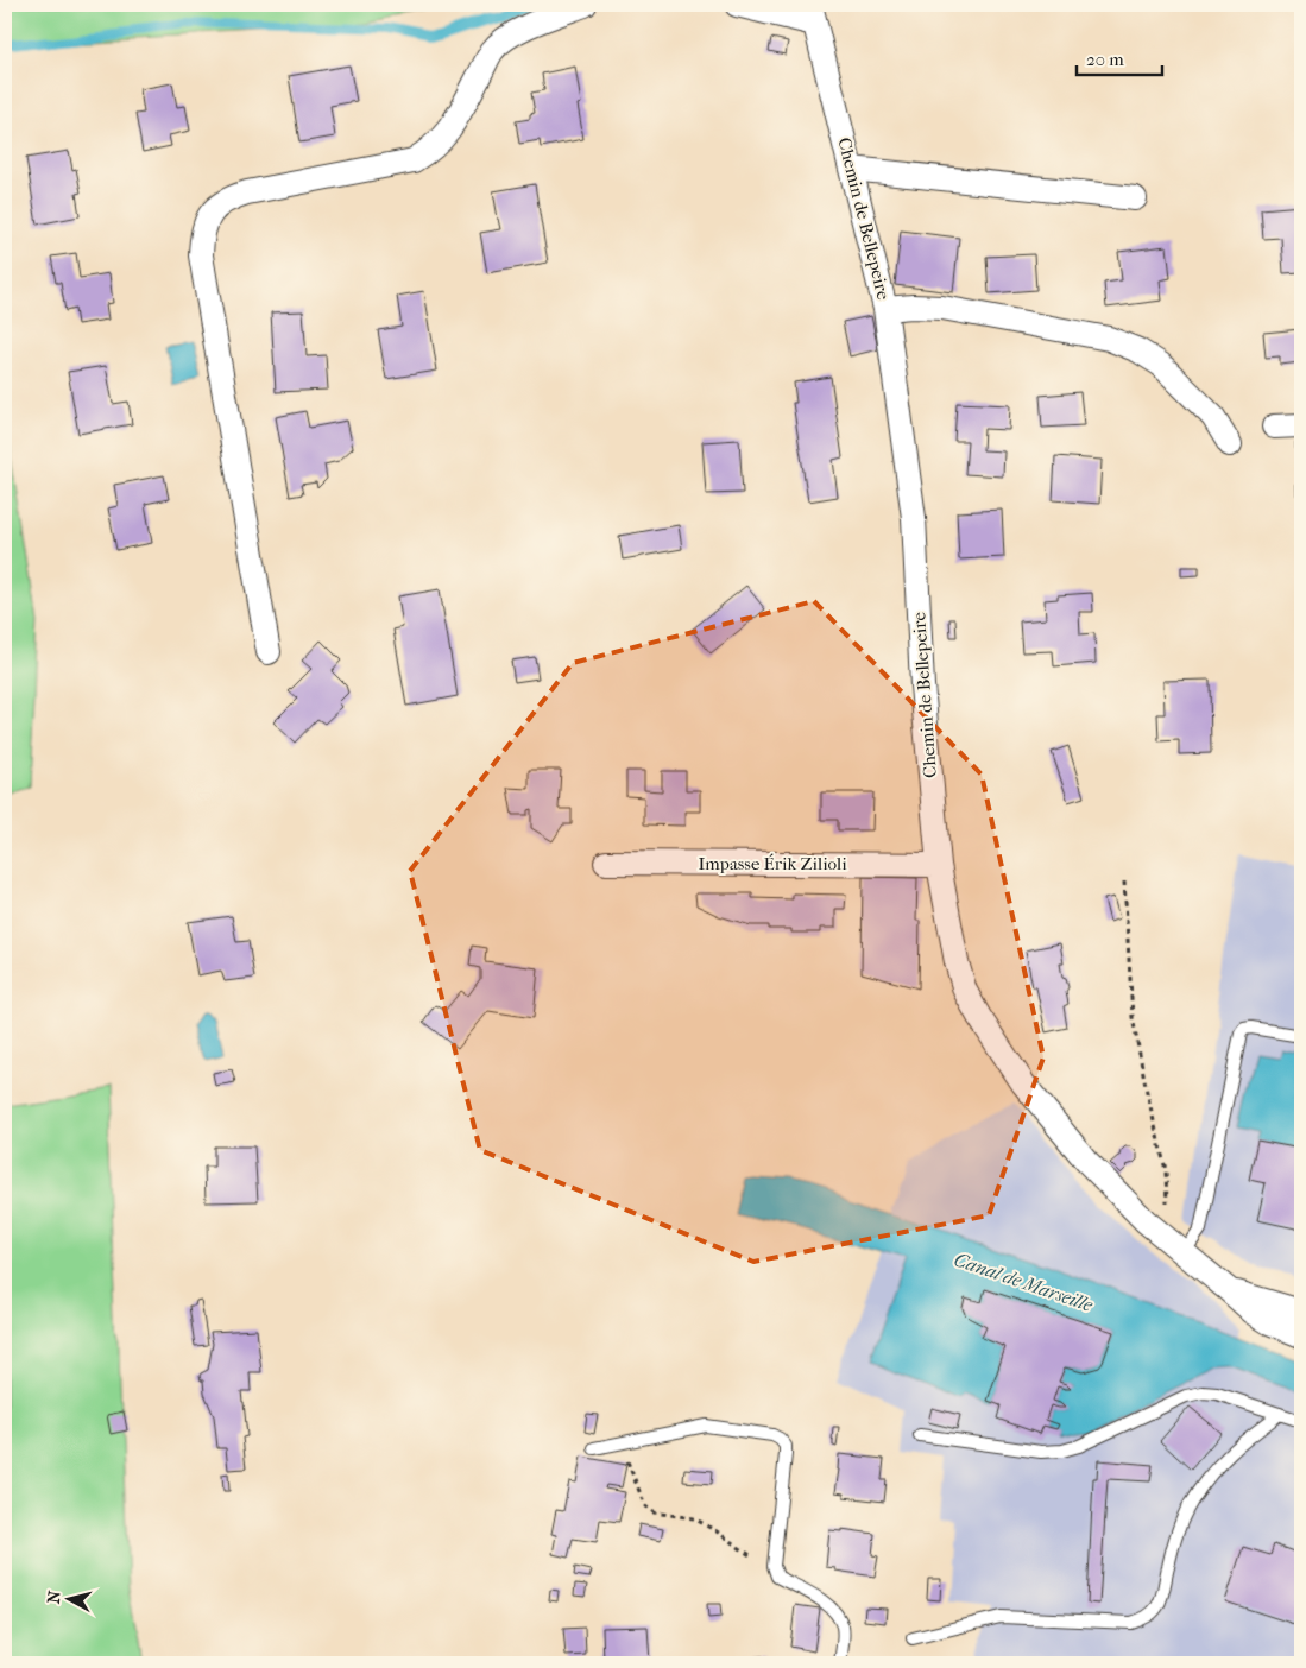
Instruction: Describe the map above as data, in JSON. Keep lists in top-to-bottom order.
{
  "streets": {
    "street": ["Chemin de Bellepeire", "Impasse Érik Zilioli"]
  },
  "crossings": [
    ["Chemin de Bellepeire", "Impasse Érik Zilioli"]
  ],
  "water": ["Canal de Marseille"],
  "scale_bar": "20 m",
  "north": "left"
}
